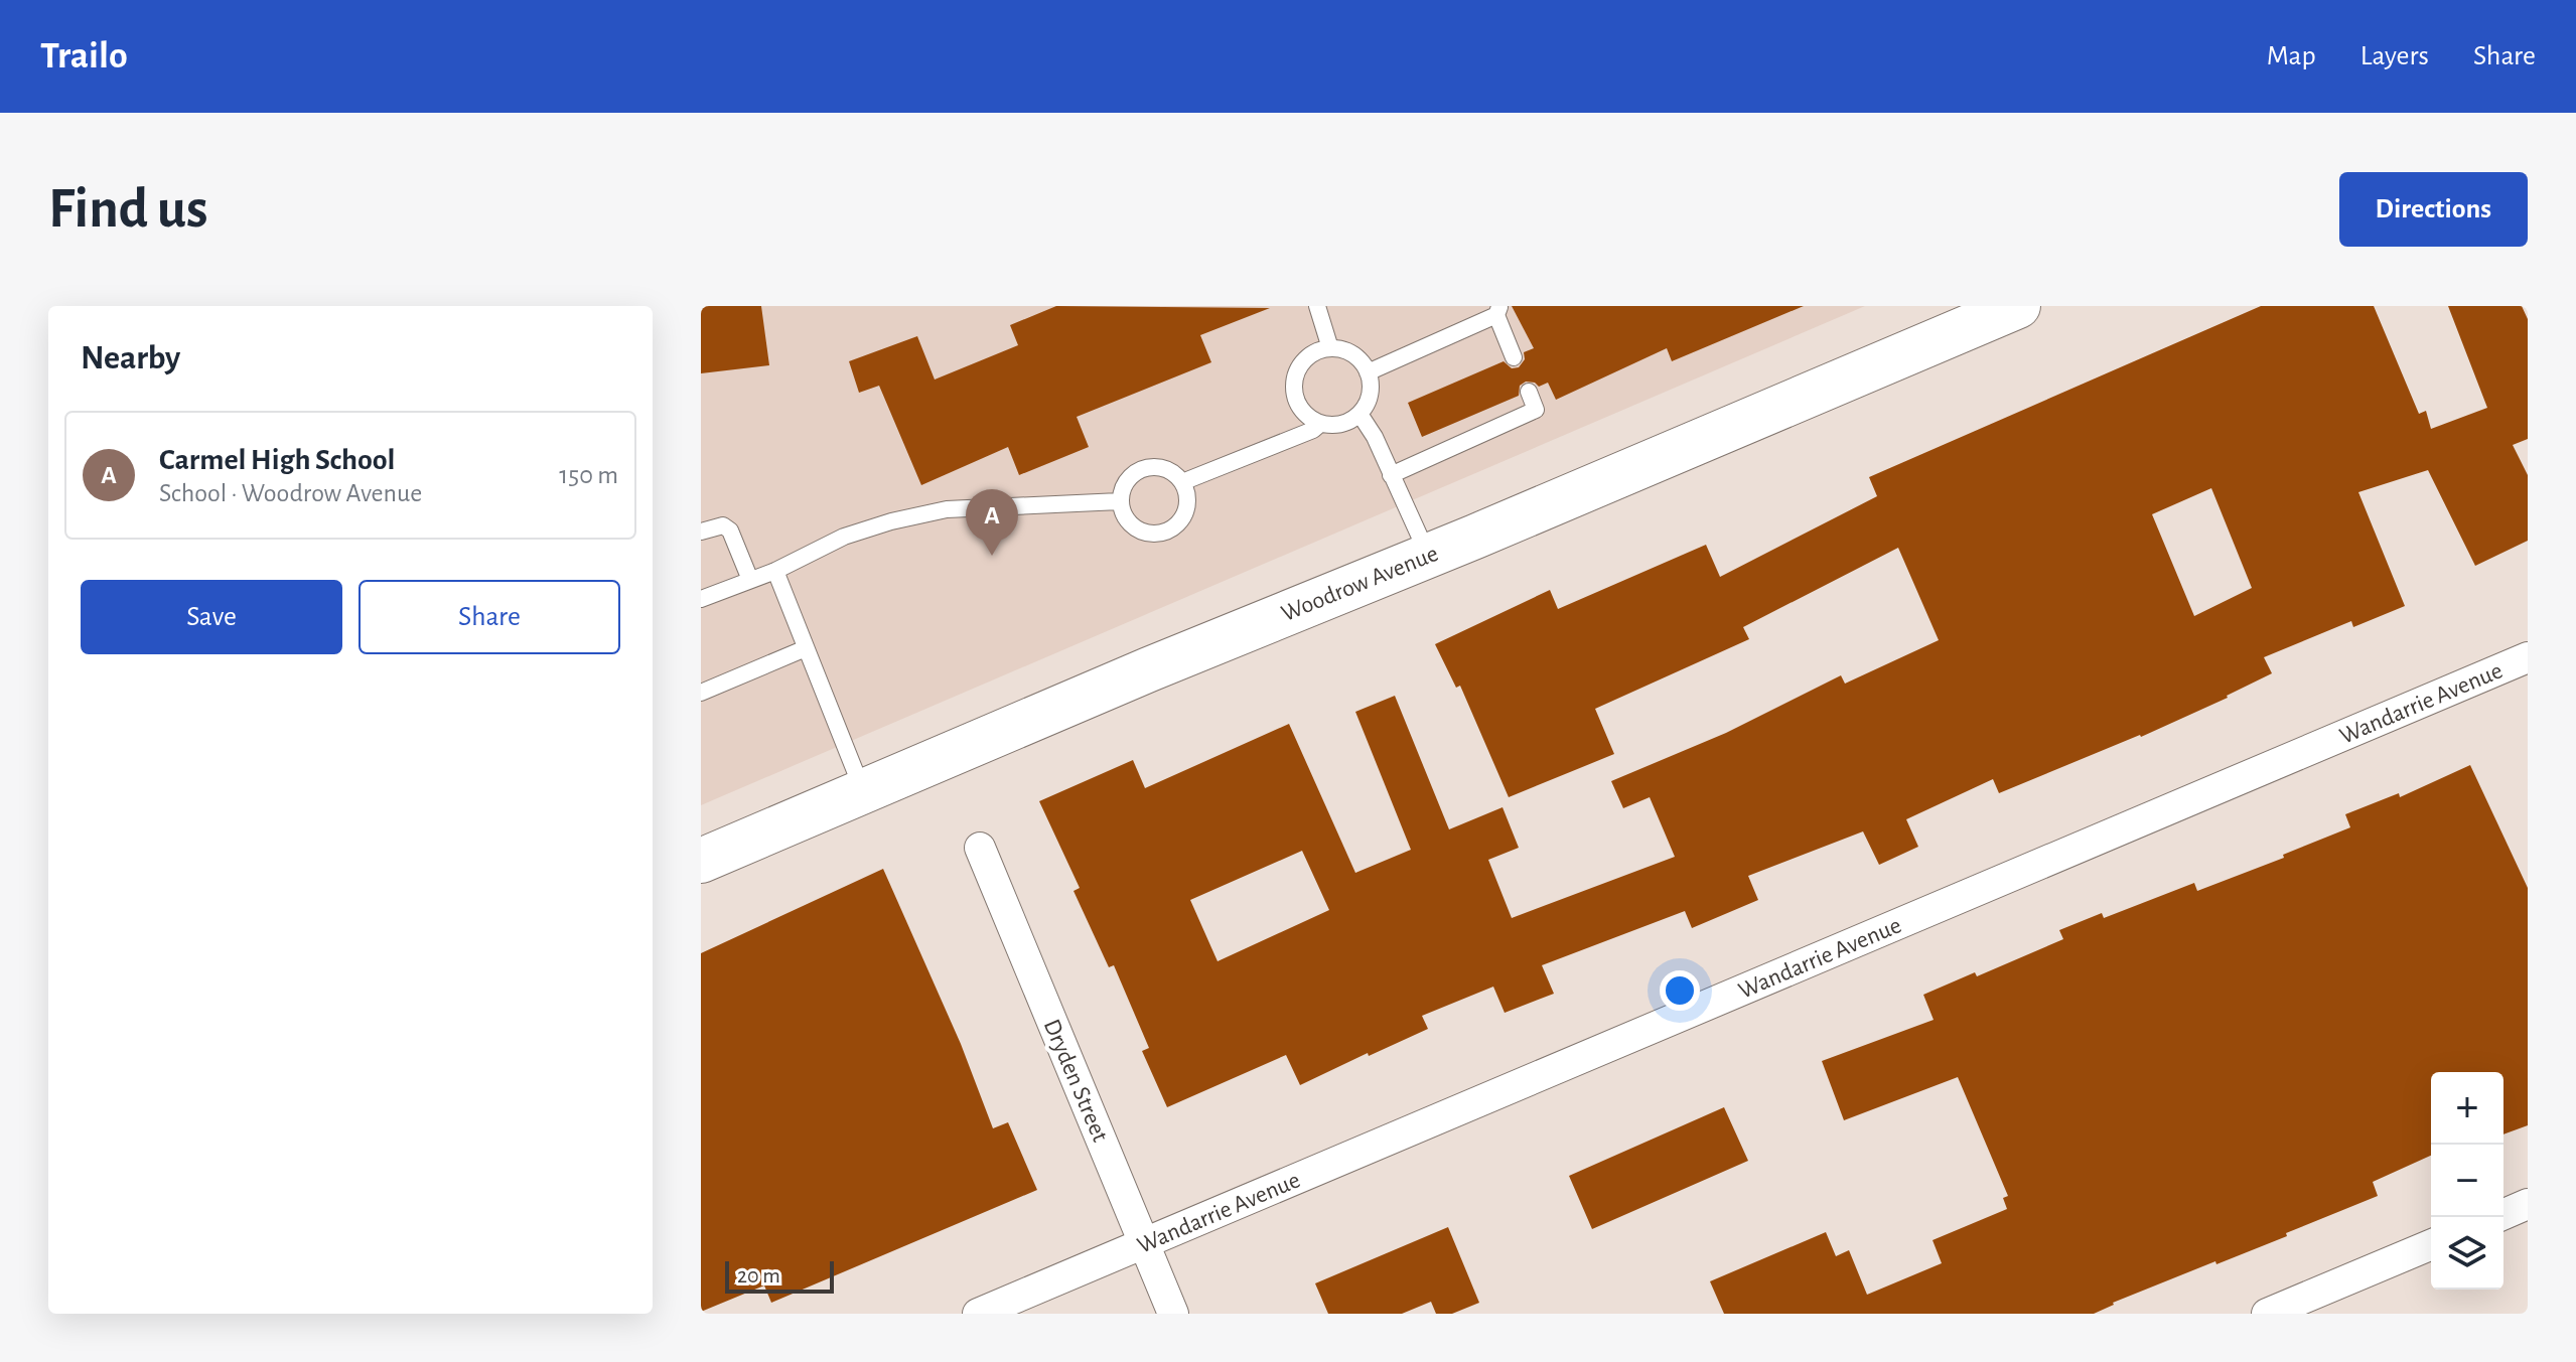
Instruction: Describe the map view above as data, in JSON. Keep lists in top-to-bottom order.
{
  "streets": {
    "main road": ["Woodrow Avenue"],
    "street": ["Wandarrie Avenue", "Dryden Street"]
  },
  "crossings": [
    ["Wandarrie Avenue", "Dryden Street"]
  ],
  "scale_bar": "20 m",
  "page": {
    "header": "Trailo",
    "nav": ["Map", "Layers", "Share"],
    "buttons": [
      "Directions",
      ["Save", "Share"]
    ],
    "title": "Find us",
    "heading": "Nearby",
    "list": [
      {
        "mark": "A",
        "name": "Carmel High School",
        "note": "School · Woodrow Avenue",
        "value": "150 m"
      }
    ],
    "pins": "A",
    "map_buttons": ["+", "−"],
    "scale": "20 m"
  }
}
